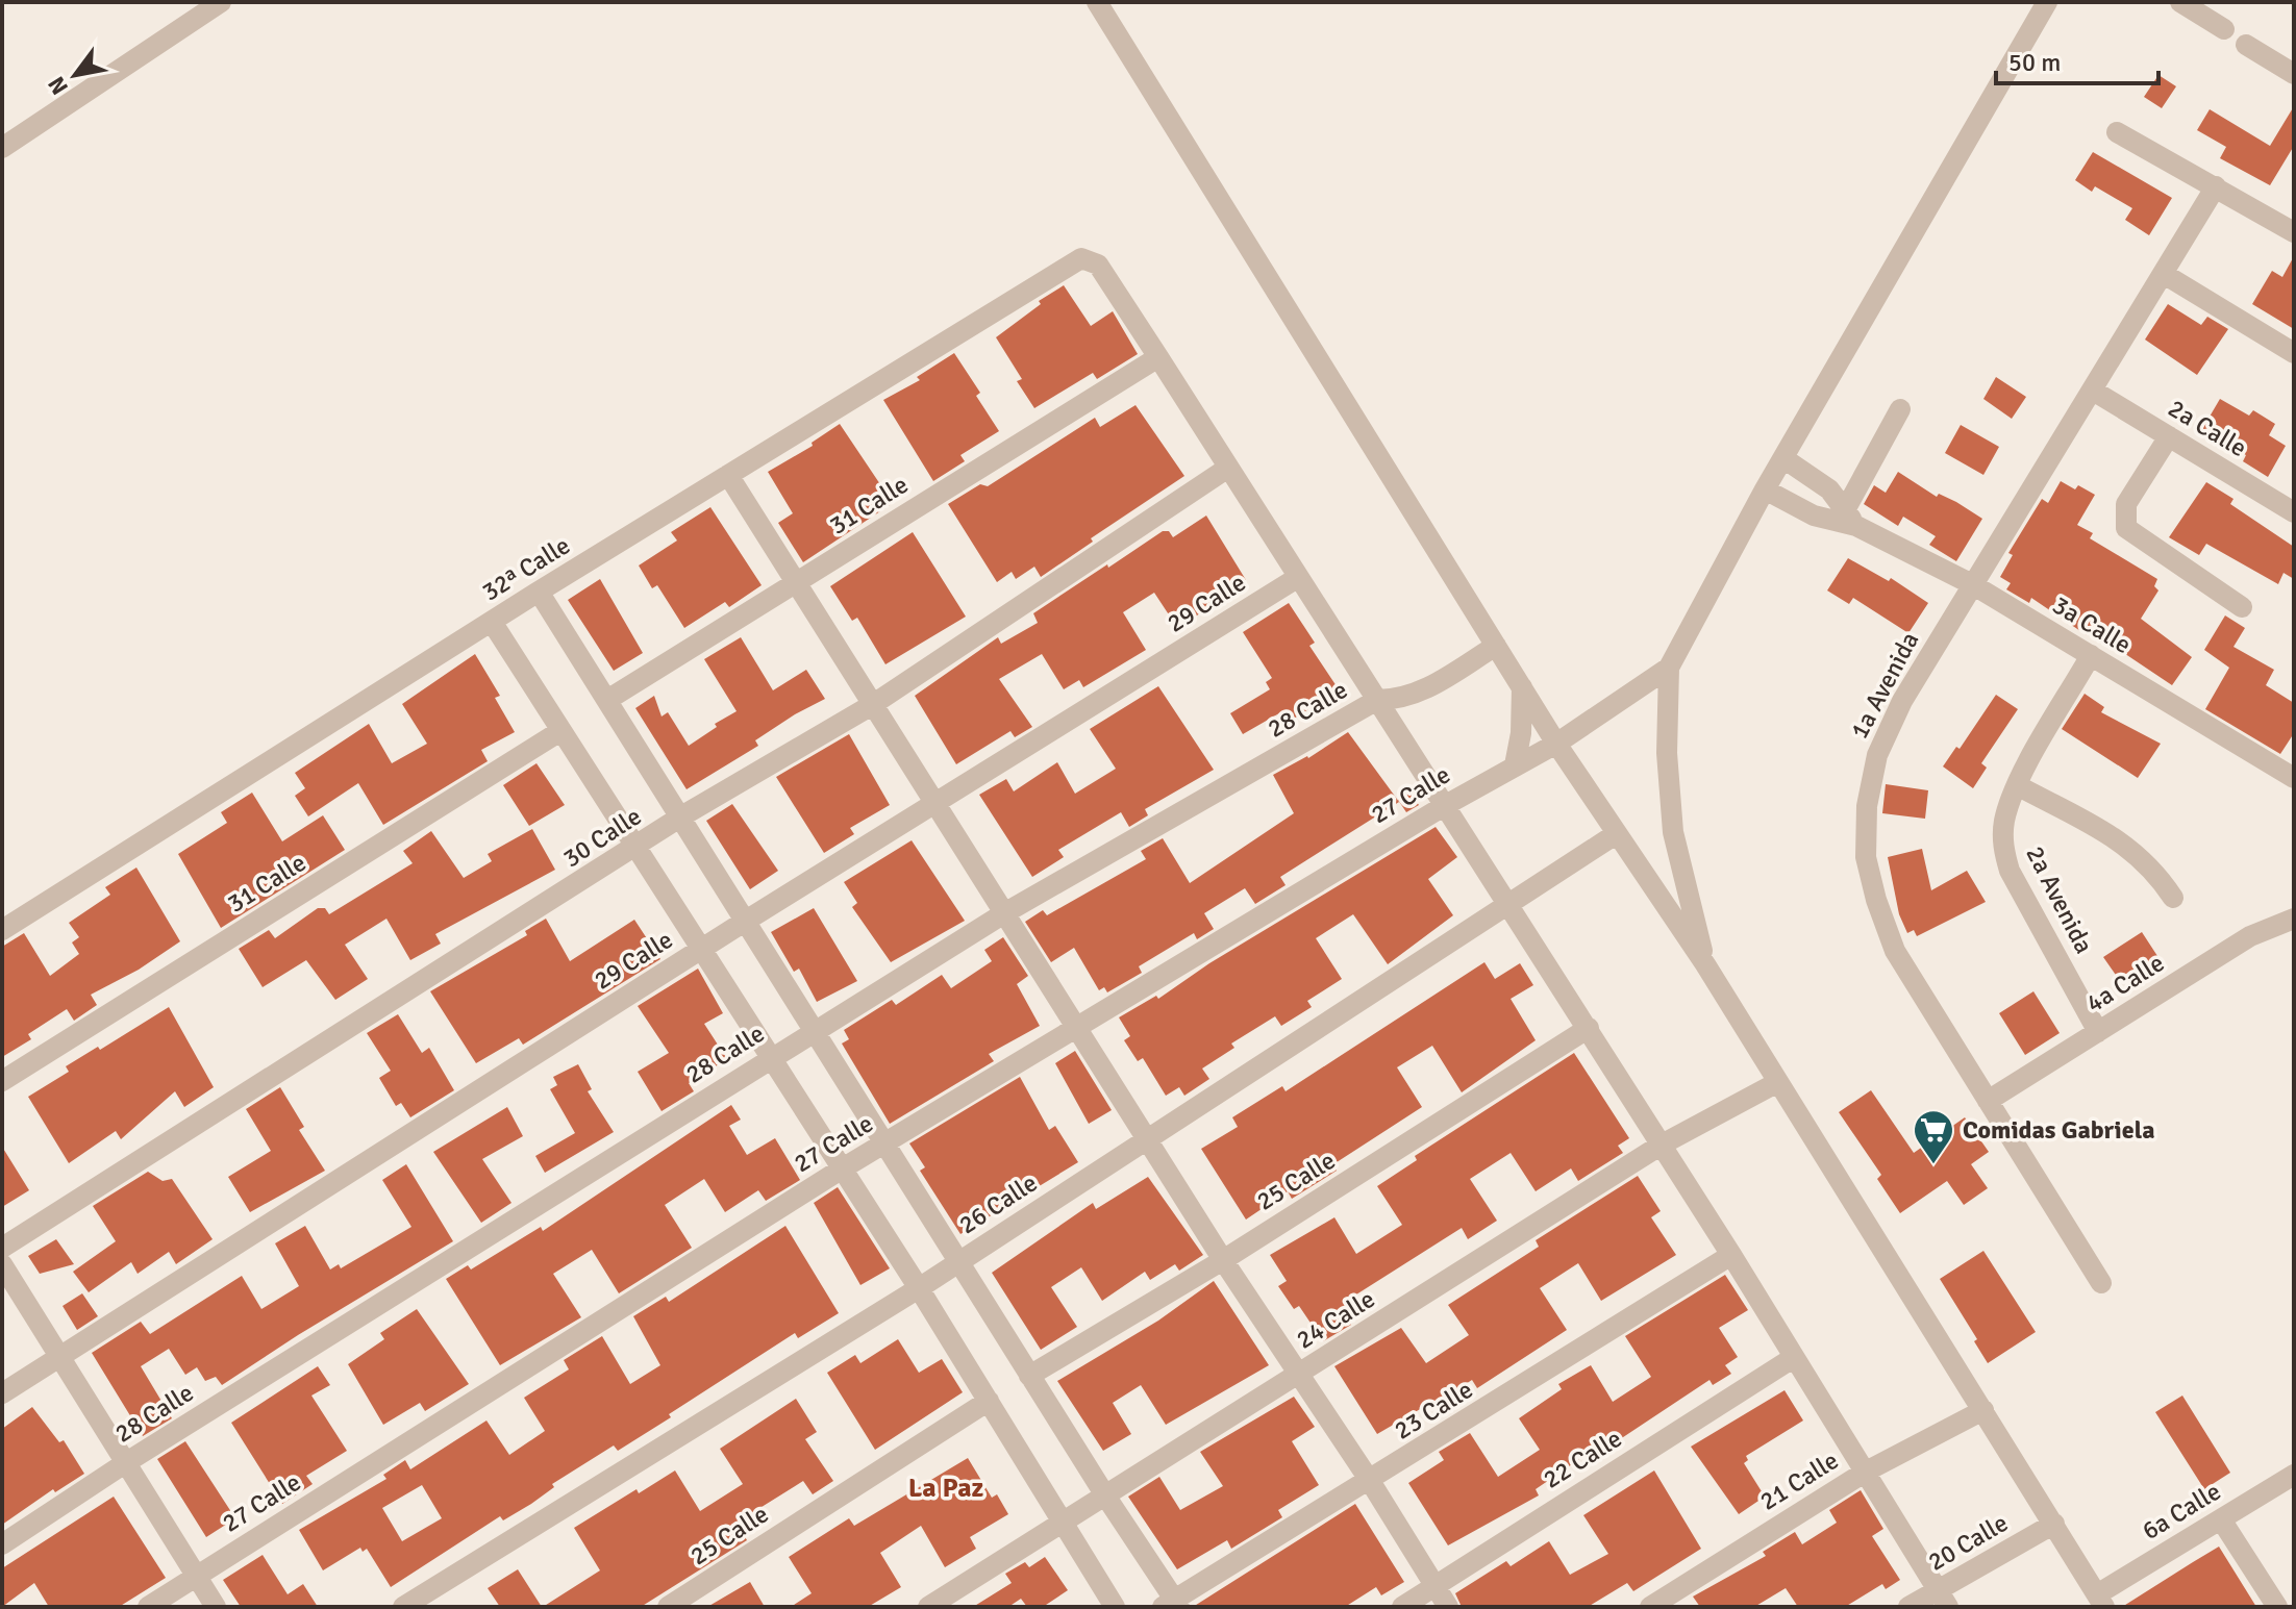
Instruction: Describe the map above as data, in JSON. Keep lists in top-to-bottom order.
{
  "streets": {
    "street": [
      "2a Calle",
      "31 Calle",
      "32ª Calle",
      "29 Calle",
      "3a Calle",
      "1a Avenida",
      "28 Calle",
      "27 Calle",
      "30 Calle",
      "2a Avenida",
      "4a Calle",
      "25 Calle",
      "26 Calle",
      "24 Calle",
      "23 Calle",
      "22 Calle",
      "21 Calle",
      "6a Calle",
      "20 Calle"
    ]
  },
  "crossings": [
    ["2a Calle", "1a Avenida"],
    ["31 Calle", "32ª Calle"],
    ["3a Calle", "1a Avenida"],
    ["3a Calle", "2a Avenida"],
    ["1a Avenida", "4a Calle"],
    ["2a Avenida", "4a Calle"]
  ],
  "districts": ["La Paz"],
  "places": {
    "supermarket": ["Comidas Gabriela"]
  },
  "scale_bar": "50 m",
  "north": "bottom left"
}
